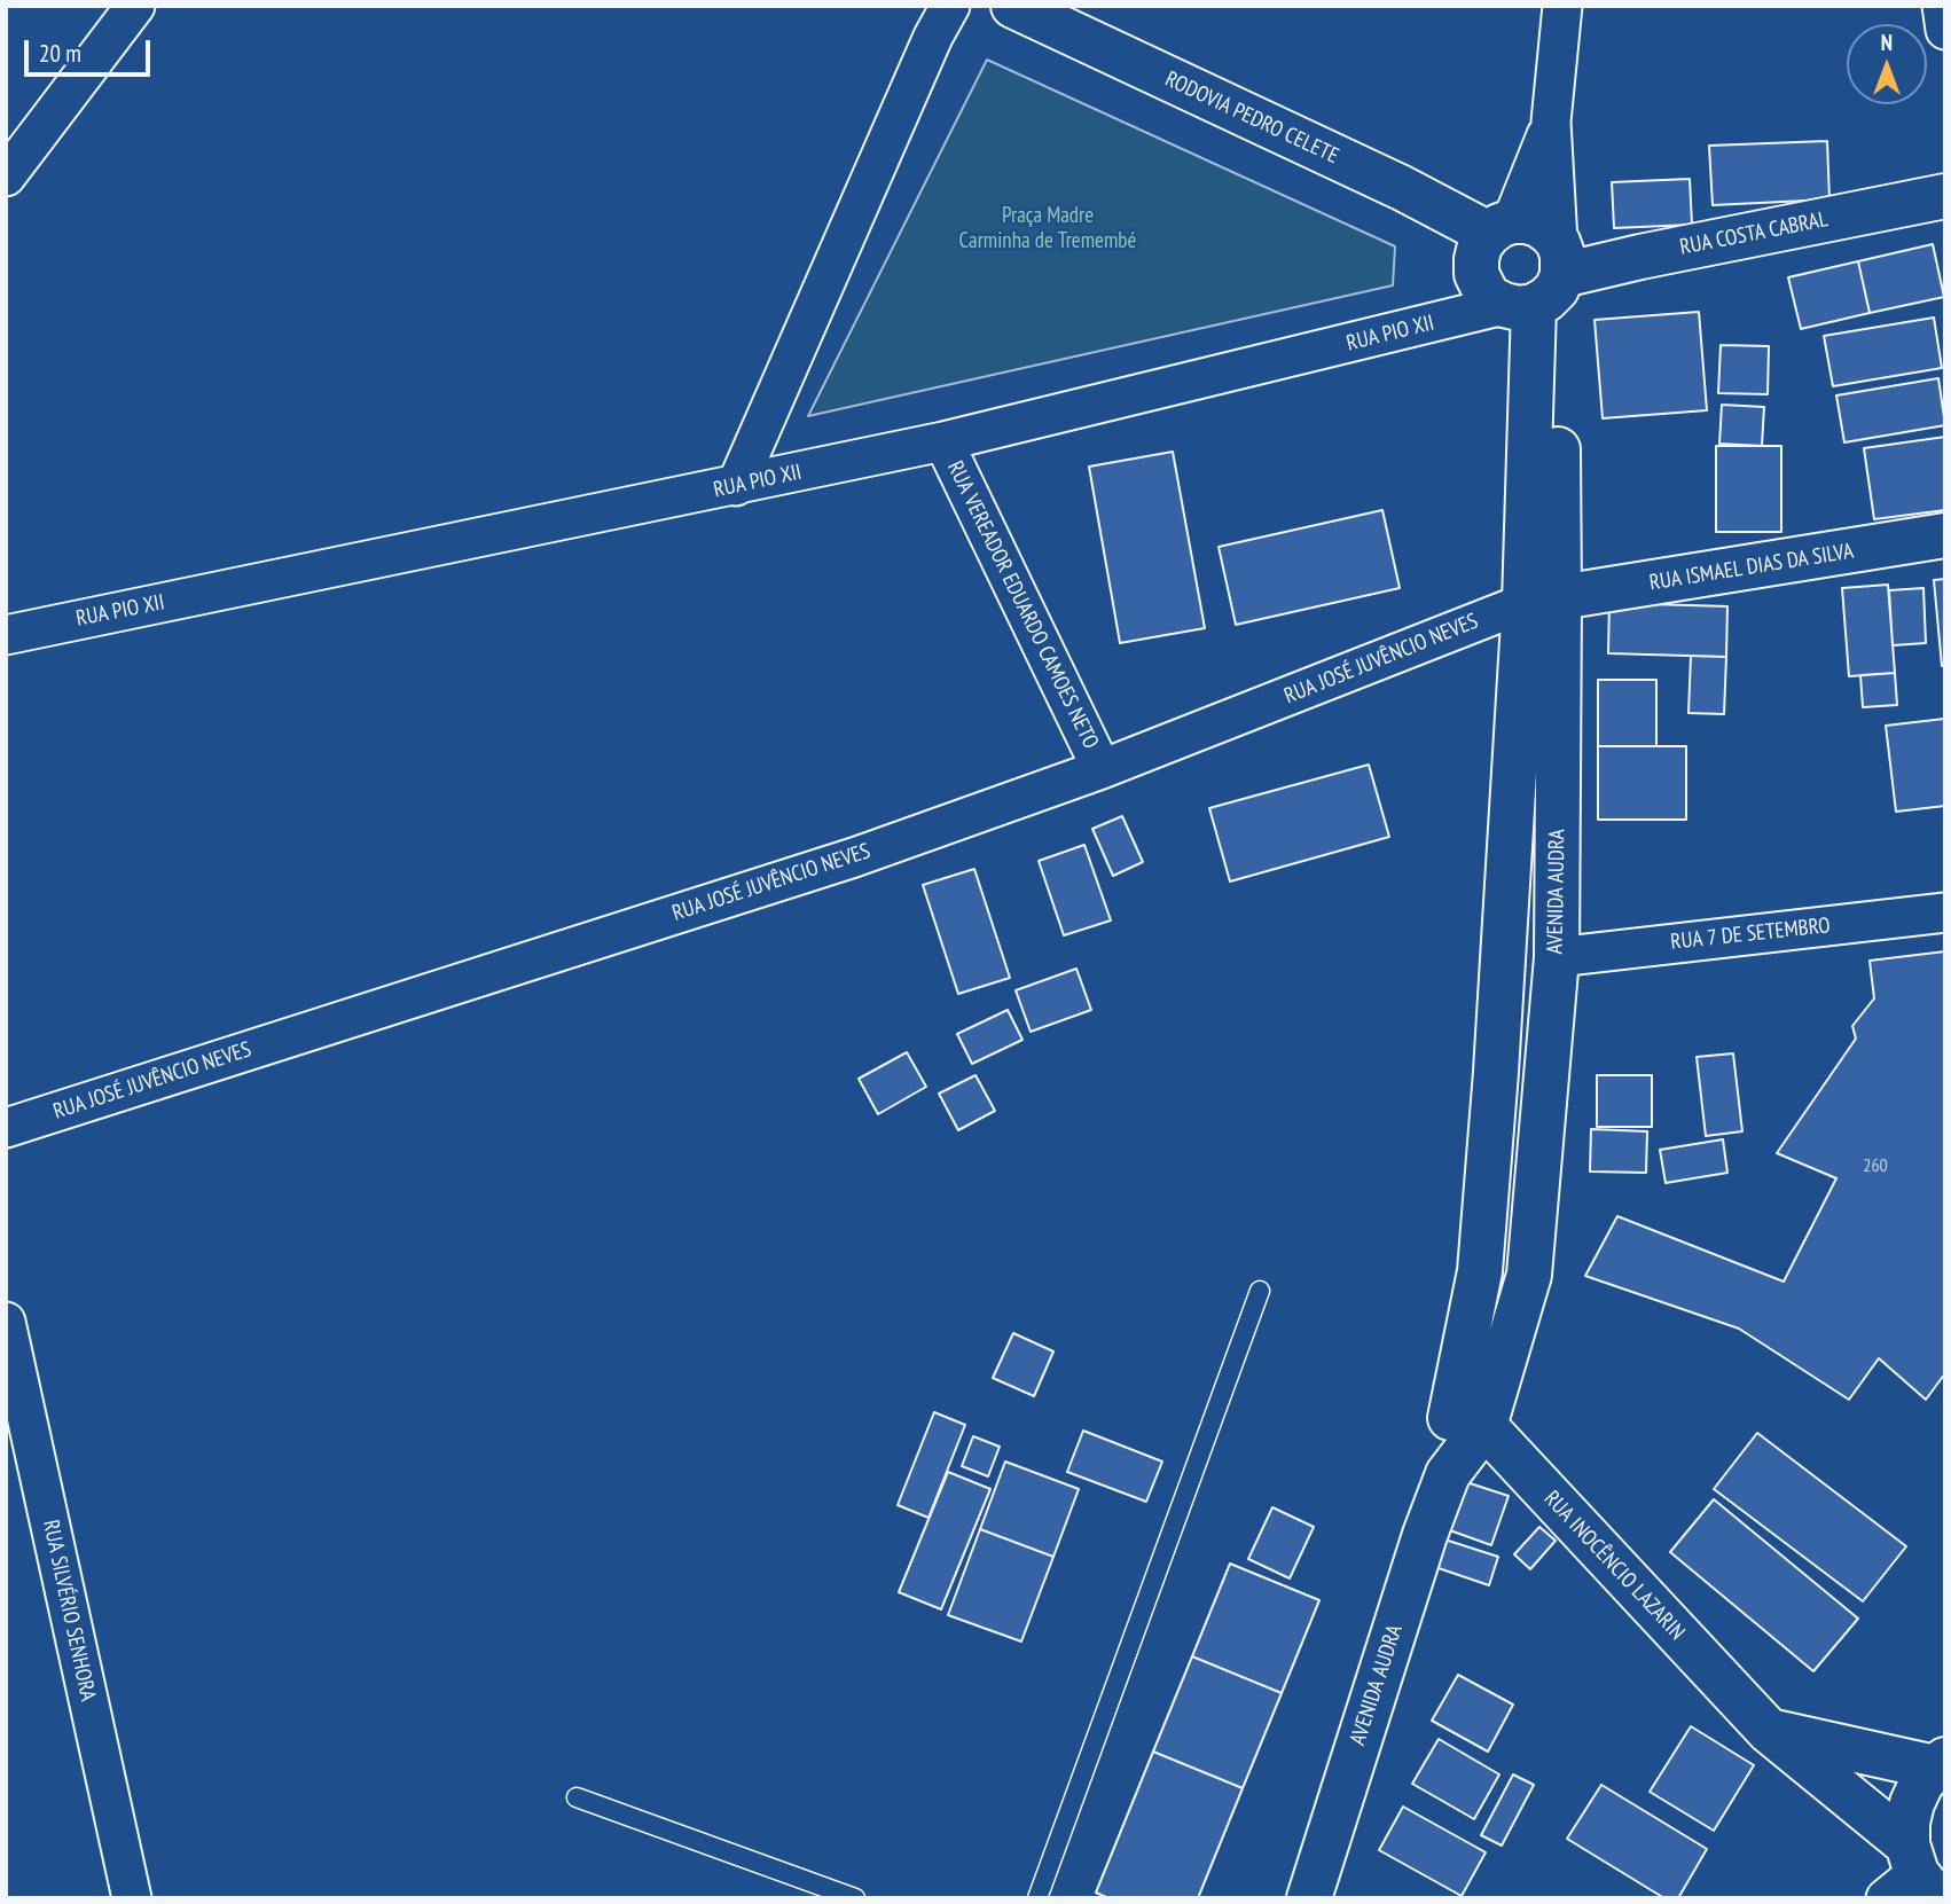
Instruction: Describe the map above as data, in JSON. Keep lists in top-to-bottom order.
{
  "streets": {
    "main road": [
      "RODOVIA PEDRO CELETE",
      "RUA COSTA CABRAL",
      "RUA ISMAEL DIAS DA SILVA",
      "AVENIDA AUDRA",
      "RUA INOCÊNCIO LAZARIN"
    ],
    "street": [
      "RUA PIO XII",
      "RUA VEREADOR EDUARDO CAMOES NETO",
      "RUA JOSÉ JUVÊNCIO NEVES",
      "RUA 7 DE SETEMBRO",
      "RUA SILVÉRIO SENHORA"
    ]
  },
  "crossings": [
    ["RODOVIA PEDRO CELETE", "RUA COSTA CABRAL"],
    ["RODOVIA PEDRO CELETE", "RUA PIO XII"],
    ["RODOVIA PEDRO CELETE", "AVENIDA AUDRA"],
    ["RUA COSTA CABRAL", "RUA PIO XII"],
    ["RUA COSTA CABRAL", "AVENIDA AUDRA"],
    ["RUA PIO XII", "RUA VEREADOR EDUARDO CAMOES NETO"],
    ["RUA PIO XII", "AVENIDA AUDRA"],
    ["RUA ISMAEL DIAS DA SILVA", "RUA JOSÉ JUVÊNCIO NEVES"],
    ["RUA ISMAEL DIAS DA SILVA", "AVENIDA AUDRA"],
    ["RUA VEREADOR EDUARDO CAMOES NETO", "RUA JOSÉ JUVÊNCIO NEVES"],
    ["RUA JOSÉ JUVÊNCIO NEVES", "AVENIDA AUDRA"],
    ["AVENIDA AUDRA", "RUA 7 DE SETEMBRO"],
    ["AVENIDA AUDRA", "RUA INOCÊNCIO LAZARIN"]
  ],
  "parks": ["Praça Madre Carminha de Tremembé"],
  "house_numbers": ["260"],
  "scale_bar": "20 m",
  "north": "top"
}
